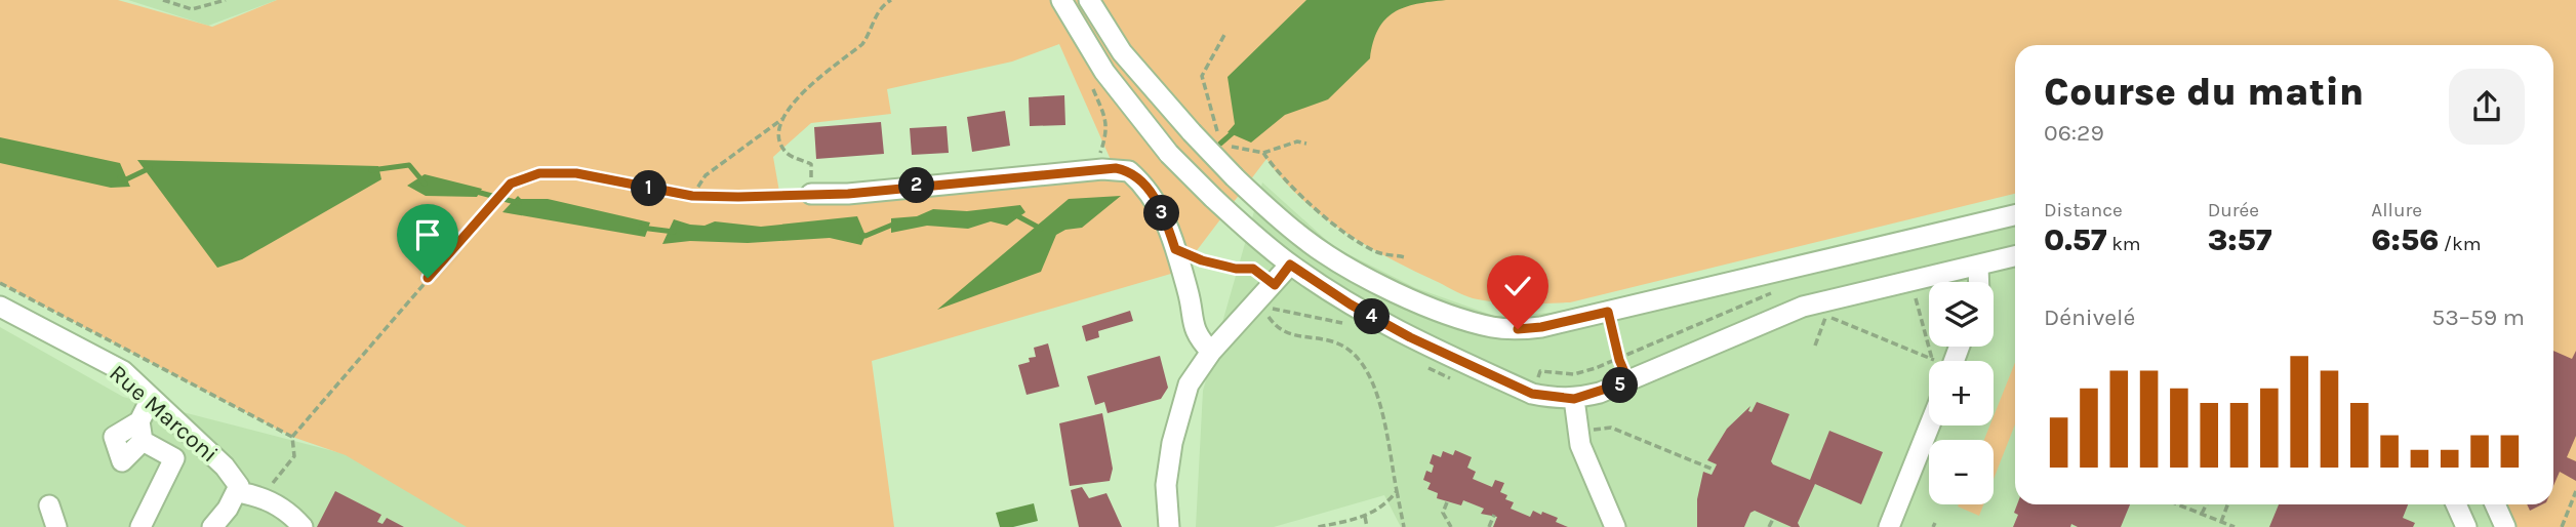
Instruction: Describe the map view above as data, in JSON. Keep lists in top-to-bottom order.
{
  "streets": {
    "street": ["Rue Marconi"]
  },
  "page": {
    "heading": ["Course du matin", "06:29"],
    "pins": [
      "2",
      "1",
      "3",
      "4",
      "5"
    ],
    "stats": [
      ["Distance", "0.57 km"],
      ["Durée", "3:57"],
      ["Allure", "6:56 /km"]
    ],
    "map_buttons": ["+", "−"],
    "chart": ["Dénivelé", "53–59 m"]
  }
}
